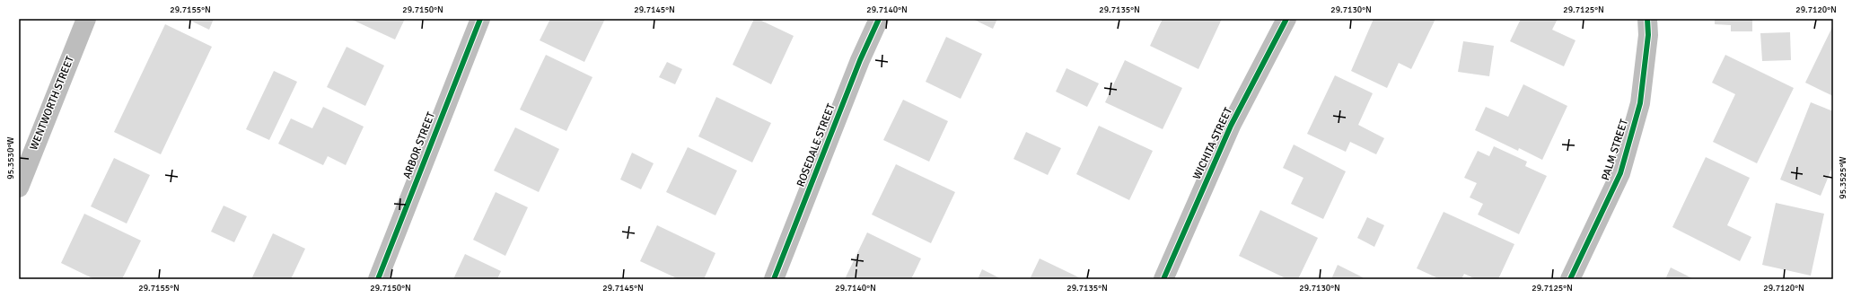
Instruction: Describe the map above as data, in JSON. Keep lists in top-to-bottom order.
{
  "streets": {
    "street": [
      "WENTWORTH STREET",
      "WICHITA STREET",
      "ARBOR STREET",
      "ROSEDALE STREET",
      "PALM STREET"
    ]
  },
  "coordinates": [
    "29.7155°N",
    "29.7150°N",
    "29.7145°N",
    "29.7140°N",
    "29.7135°N",
    "29.7130°N",
    "29.7125°N",
    "29.7120°N",
    "95.3530°W",
    "95.3525°W"
  ]
}
